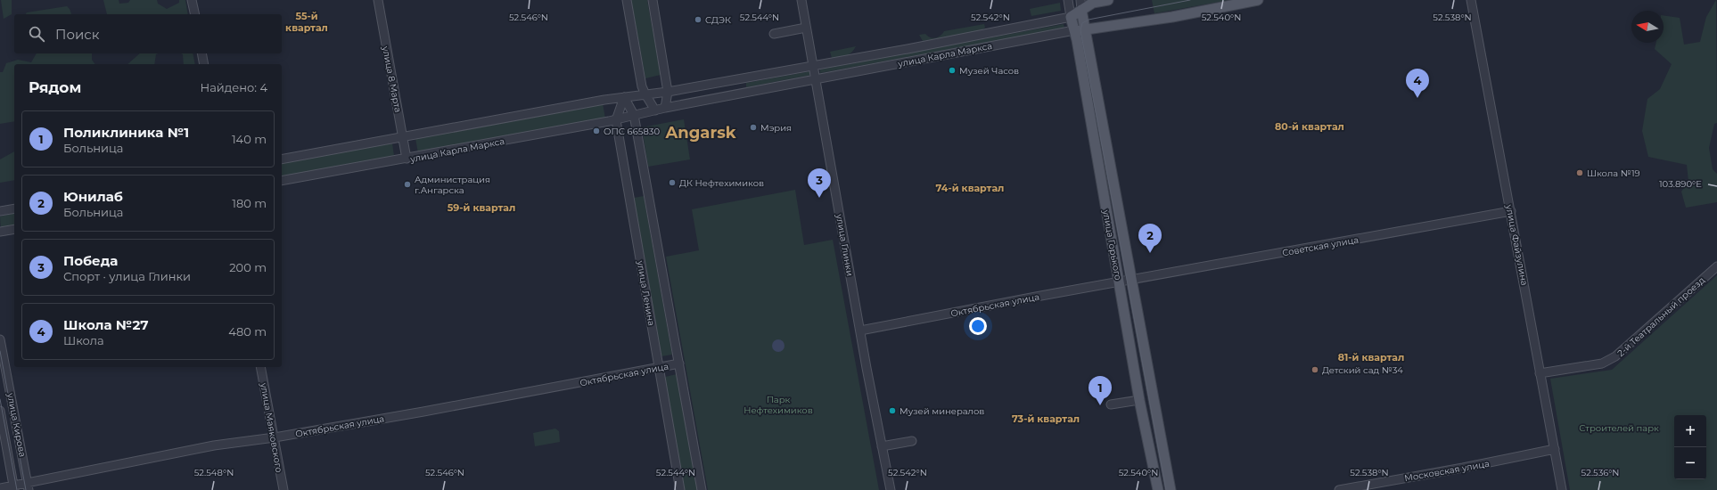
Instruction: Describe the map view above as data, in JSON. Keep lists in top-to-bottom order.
{
  "streets": {
    "main road": ["улица Карла Маркса", "улица Горького"],
    "street": [
      "улица 8 Марта",
      "улица Глинки",
      "улица Файзулина",
      "Советская улица",
      "улица Ленина",
      "Октябрьская улица",
      "2-й Театральный проезд",
      "улица Кирова",
      "улица Маяковского",
      "Московская улица"
    ]
  },
  "crossings": [
    ["улица Карла Маркса", "улица 8 Марта"],
    ["улица Карла Маркса", "улица Глинки"],
    ["улица Карла Маркса", "улица Горького"],
    ["улица Карла Маркса", "улица Ленина"],
    ["улица Глинки", "Октябрьская улица"],
    ["улица Горького", "Советская улица"],
    ["улица Горького", "Октябрьская улица"],
    ["улица Файзулина", "Советская улица"],
    ["улица Файзулина", "2-й Театральный проезд"],
    ["улица Файзулина", "Московская улица"],
    ["Советская улица", "Октябрьская улица"],
    ["улица Ленина", "Октябрьская улица"],
    ["Октябрьская улица", "улица Кирова"],
    ["Октябрьская улица", "улица Маяковского"]
  ],
  "districts": [
    "55-й квартал",
    "80-й квартал",
    "Angarsk",
    "74-й квартал",
    "59-й квартал",
    "81-й квартал",
    "73-й квартал"
  ],
  "parks": ["Парк Нефтехимиков", "Строителей парк"],
  "places": [
    "СДЭК",
    "Музей Часов",
    "Мэрия",
    "ОПС 665830",
    "Школа №19",
    "ДК Нефтехимиков",
    "Администрация г.Ангарска",
    "Детский сад №34",
    "Музей минералов"
  ],
  "north": "left",
  "page": {
    "search": "Поиск",
    "heading": ["Рядом", "Найдено: 4"],
    "pins": [
      "4",
      "3",
      "2",
      "1"
    ],
    "list": [
      {
        "mark": "1",
        "name": "Поликлиника №1",
        "note": "Больница",
        "value": "140 m"
      },
      {
        "mark": "2",
        "name": "Юнилаб",
        "note": "Больница",
        "value": "180 m"
      },
      {
        "mark": "3",
        "name": "Победа",
        "note": "Спорт · улица Глинки",
        "value": "200 m"
      },
      {
        "mark": "4",
        "name": "Школа №27",
        "note": "Школа",
        "value": "480 m"
      }
    ],
    "map_buttons": ["+", "−"]
  },
  "coordinates": [
    "52.546°N",
    "52.544°N",
    "52.542°N",
    "52.540°N",
    "52.538°N",
    "103.890°E",
    "52.548°N",
    "52.536°N"
  ]
}
